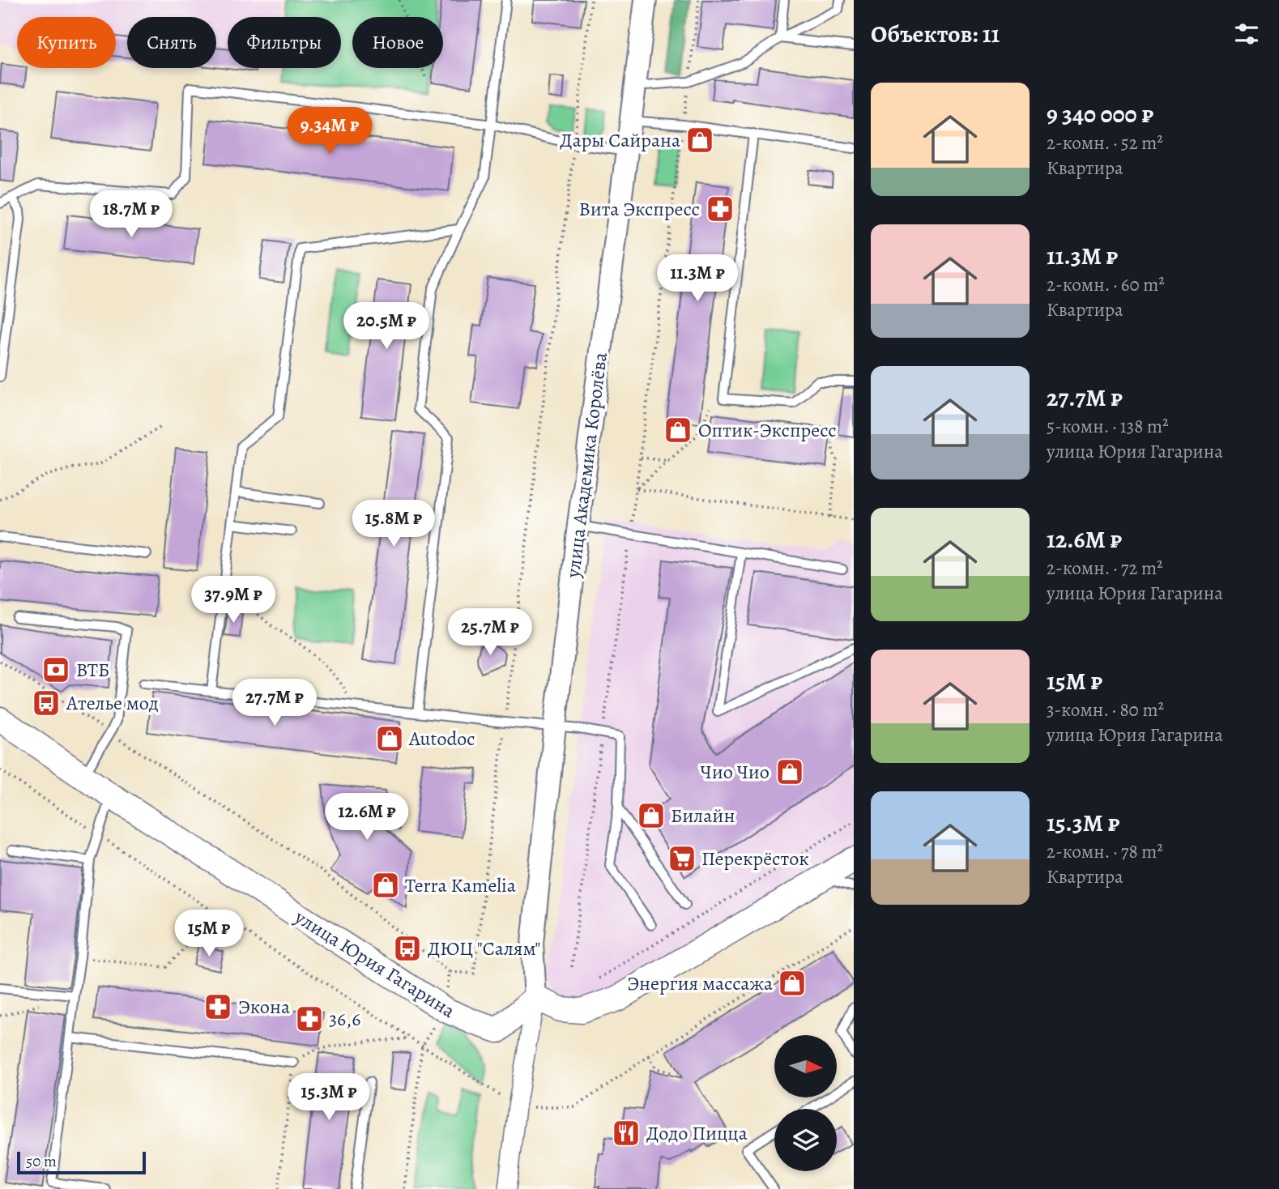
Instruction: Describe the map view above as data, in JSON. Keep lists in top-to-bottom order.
{
  "streets": {
    "main road": ["улица Юрия Гагарина"],
    "street": ["улица Академика Королёва"]
  },
  "crossings": [
    ["улица Академика Королёва", "улица Юрия Гагарина"]
  ],
  "places": {
    "shop": [
      "Дары Сайрана",
      "Оптик-Экспресс",
      "Autodoc",
      "Чио Чио",
      "Билайн",
      "Terra Kamelia",
      "Энергия массажа"
    ],
    "pharmacy": ["Вита Экспресс", "Экона", "36,6"],
    "bank": ["ВТБ"],
    "bus stop": ["Ателье мод", "ДЮЦ \"Салям\""],
    "supermarket": ["Перекрёсток"],
    "restaurant": ["Додо Пицца"]
  },
  "scale_bar": "50 m",
  "north": "right",
  "page": {
    "heading": "Объектов: 11",
    "chip": [
      "Купить",
      "Снять",
      "Фильтры",
      "Новое"
    ],
    "list": [
      {
        "name": "9 340 000 ₽",
        "note": "2-комн. · 52 m² · Квартира"
      },
      {
        "name": "11.3M ₽",
        "note": "2-комн. · 60 m² · Квартира"
      },
      {
        "name": "27.7M ₽",
        "note": "5-комн. · 138 m² · улица Юрия Гагарина"
      },
      {
        "name": "12.6M ₽",
        "note": "2-комн. · 72 m² · улица Юрия Гагарина"
      },
      {
        "name": "15M ₽",
        "note": "3-комн. · 80 m² · улица Юрия Гагарина"
      },
      {
        "name": "15.3M ₽",
        "note": "2-комн. · 78 m² · Квартира"
      }
    ],
    "price": [
      "9.34M ₽",
      "18.7M ₽",
      "11.3M ₽",
      "20.5M ₽",
      "15.8M ₽",
      "37.9M ₽",
      "25.7M ₽",
      "27.7M ₽",
      "12.6M ₽",
      "15M ₽",
      "15.3M ₽"
    ],
    "scale": "50 m"
  }
}
